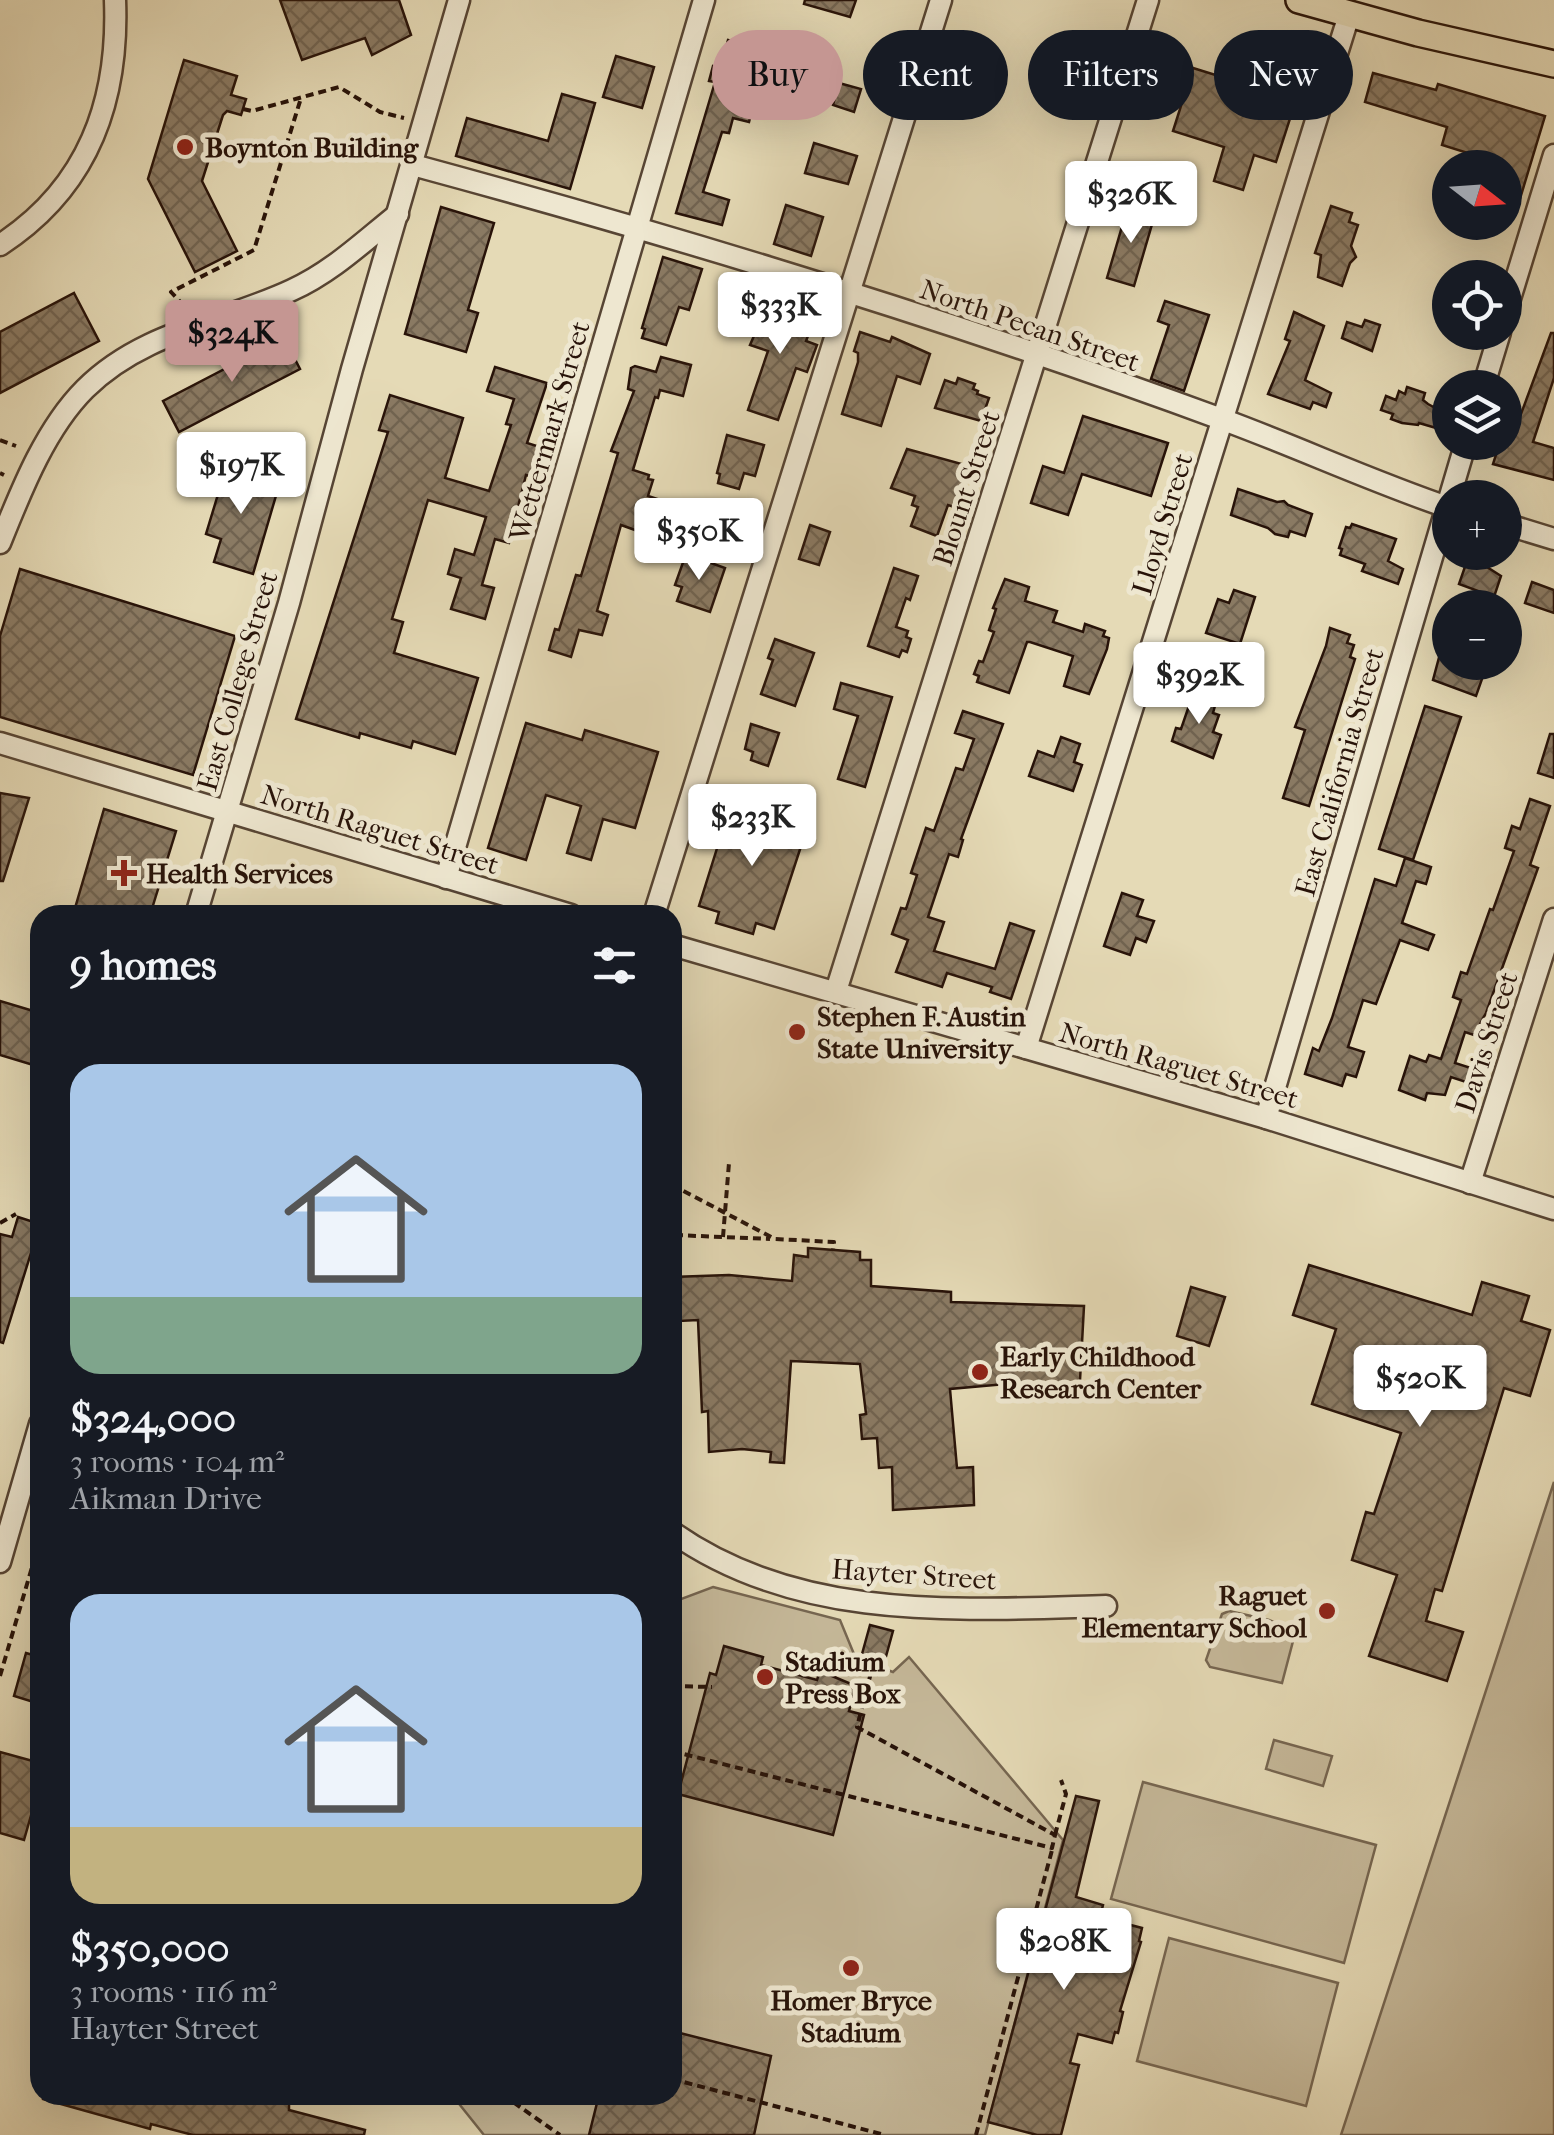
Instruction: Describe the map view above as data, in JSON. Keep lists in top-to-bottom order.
{
  "streets": {
    "street": [
      "North Pecan Street",
      "Wettermark Street",
      "Blount Street",
      "Lloyd Street",
      "East College Street",
      "East California Street",
      "North Raguet Street",
      "Davis Street",
      "Hayter Street"
    ]
  },
  "crossings": [
    ["North Pecan Street", "Wettermark Street"],
    ["North Pecan Street", "Blount Street"],
    ["North Pecan Street", "Lloyd Street"],
    ["North Pecan Street", "East College Street"],
    ["Wettermark Street", "North Raguet Street"],
    ["Blount Street", "North Raguet Street"],
    ["Lloyd Street", "North Raguet Street"],
    ["East College Street", "North Raguet Street"],
    ["East California Street", "North Raguet Street"],
    ["North Raguet Street", "Davis Street"]
  ],
  "places": {
    "other": [
      "Boynton Building",
      "Stephen F. Austin State University",
      "Early Childhood Research Center",
      "Raguet Elementary School",
      "Stadium Press Box",
      "Homer Bryce Stadium"
    ],
    "health": ["Health Services"]
  },
  "north": "right",
  "page": {
    "chip": [
      "Buy",
      "Rent",
      "Filters",
      "New"
    ],
    "map_buttons": ["+", "−"],
    "price": [
      "$326K",
      "$333K",
      "$324K",
      "$197K",
      "$350K",
      "$392K",
      "$233K",
      "$520K",
      "$208K"
    ],
    "heading": "9 homes",
    "list": [
      {
        "name": "$324,000",
        "note": "3 rooms · 104 m² · Aikman Drive"
      },
      {
        "name": "$350,000",
        "note": "3 rooms · 116 m² · Hayter Street"
      }
    ]
  }
}
